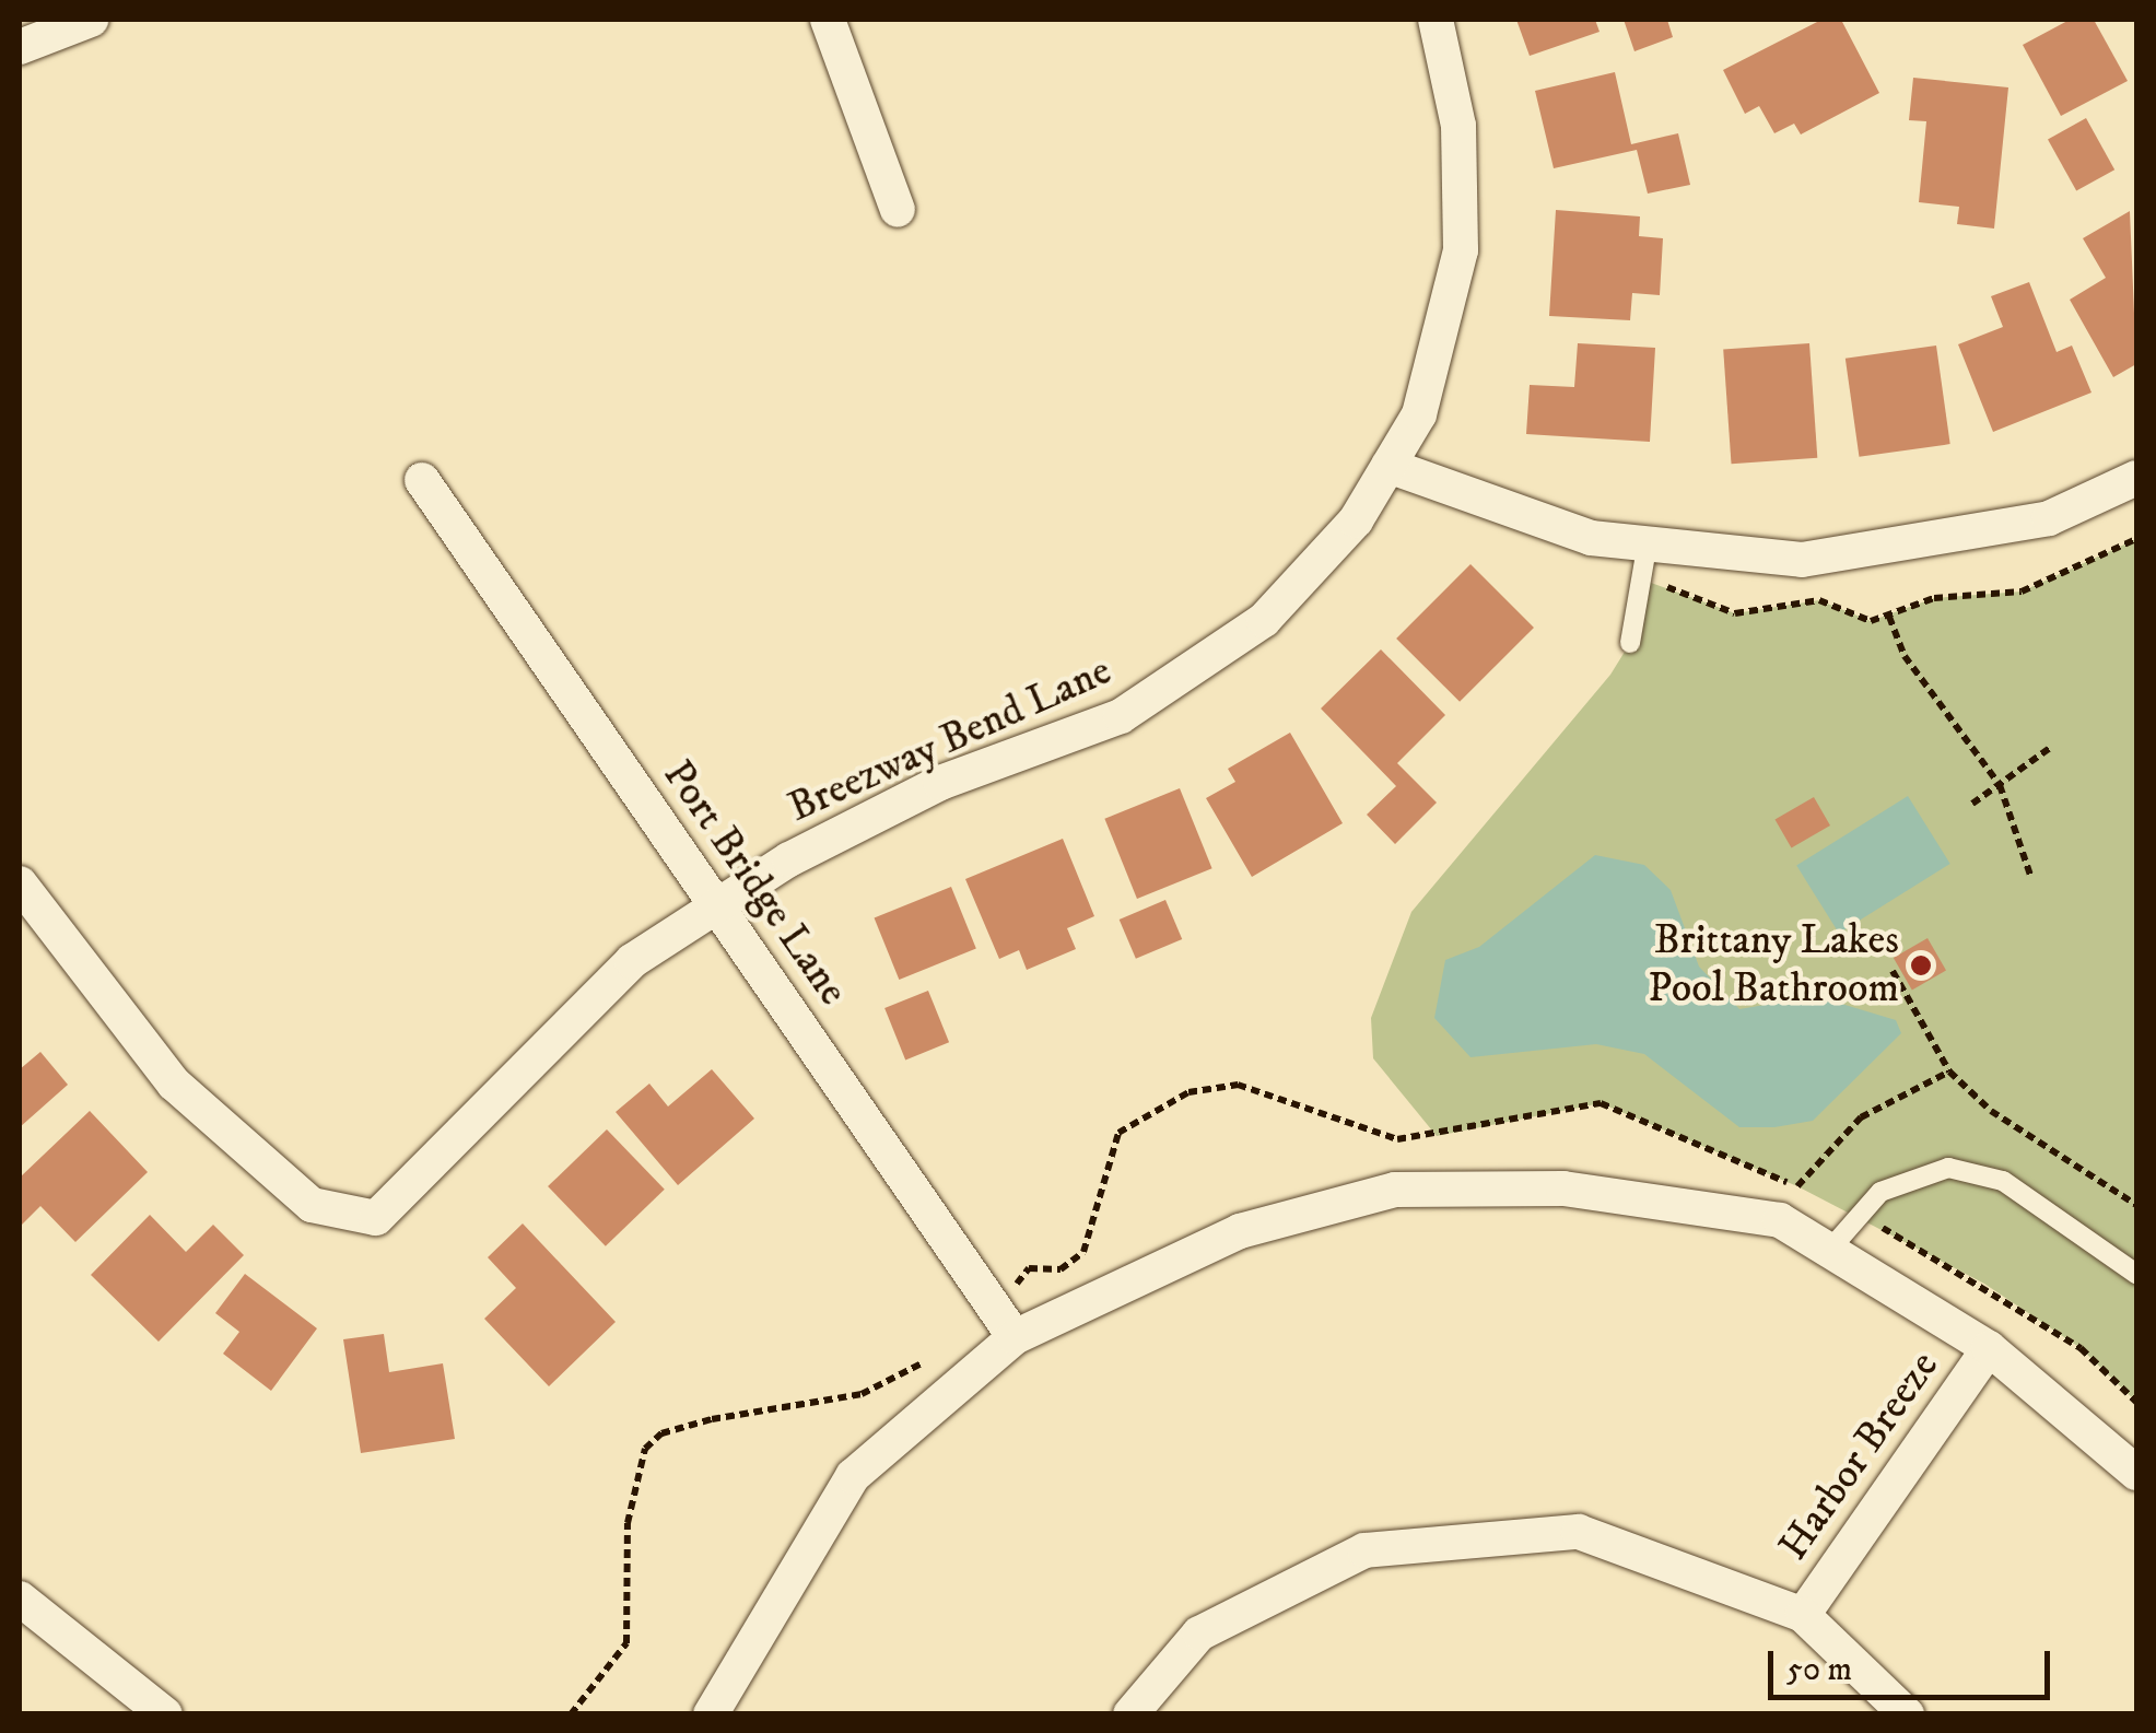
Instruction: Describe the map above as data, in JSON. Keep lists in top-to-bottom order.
{
  "streets": {
    "street": ["Breezway Bend Lane", "Port Bridge Lane", "Harbor Breeze"]
  },
  "crossings": [
    ["Breezway Bend Lane", "Port Bridge Lane"]
  ],
  "places": ["Brittany Lakes Pool Bathroom"],
  "scale_bar": "50 m"
}
